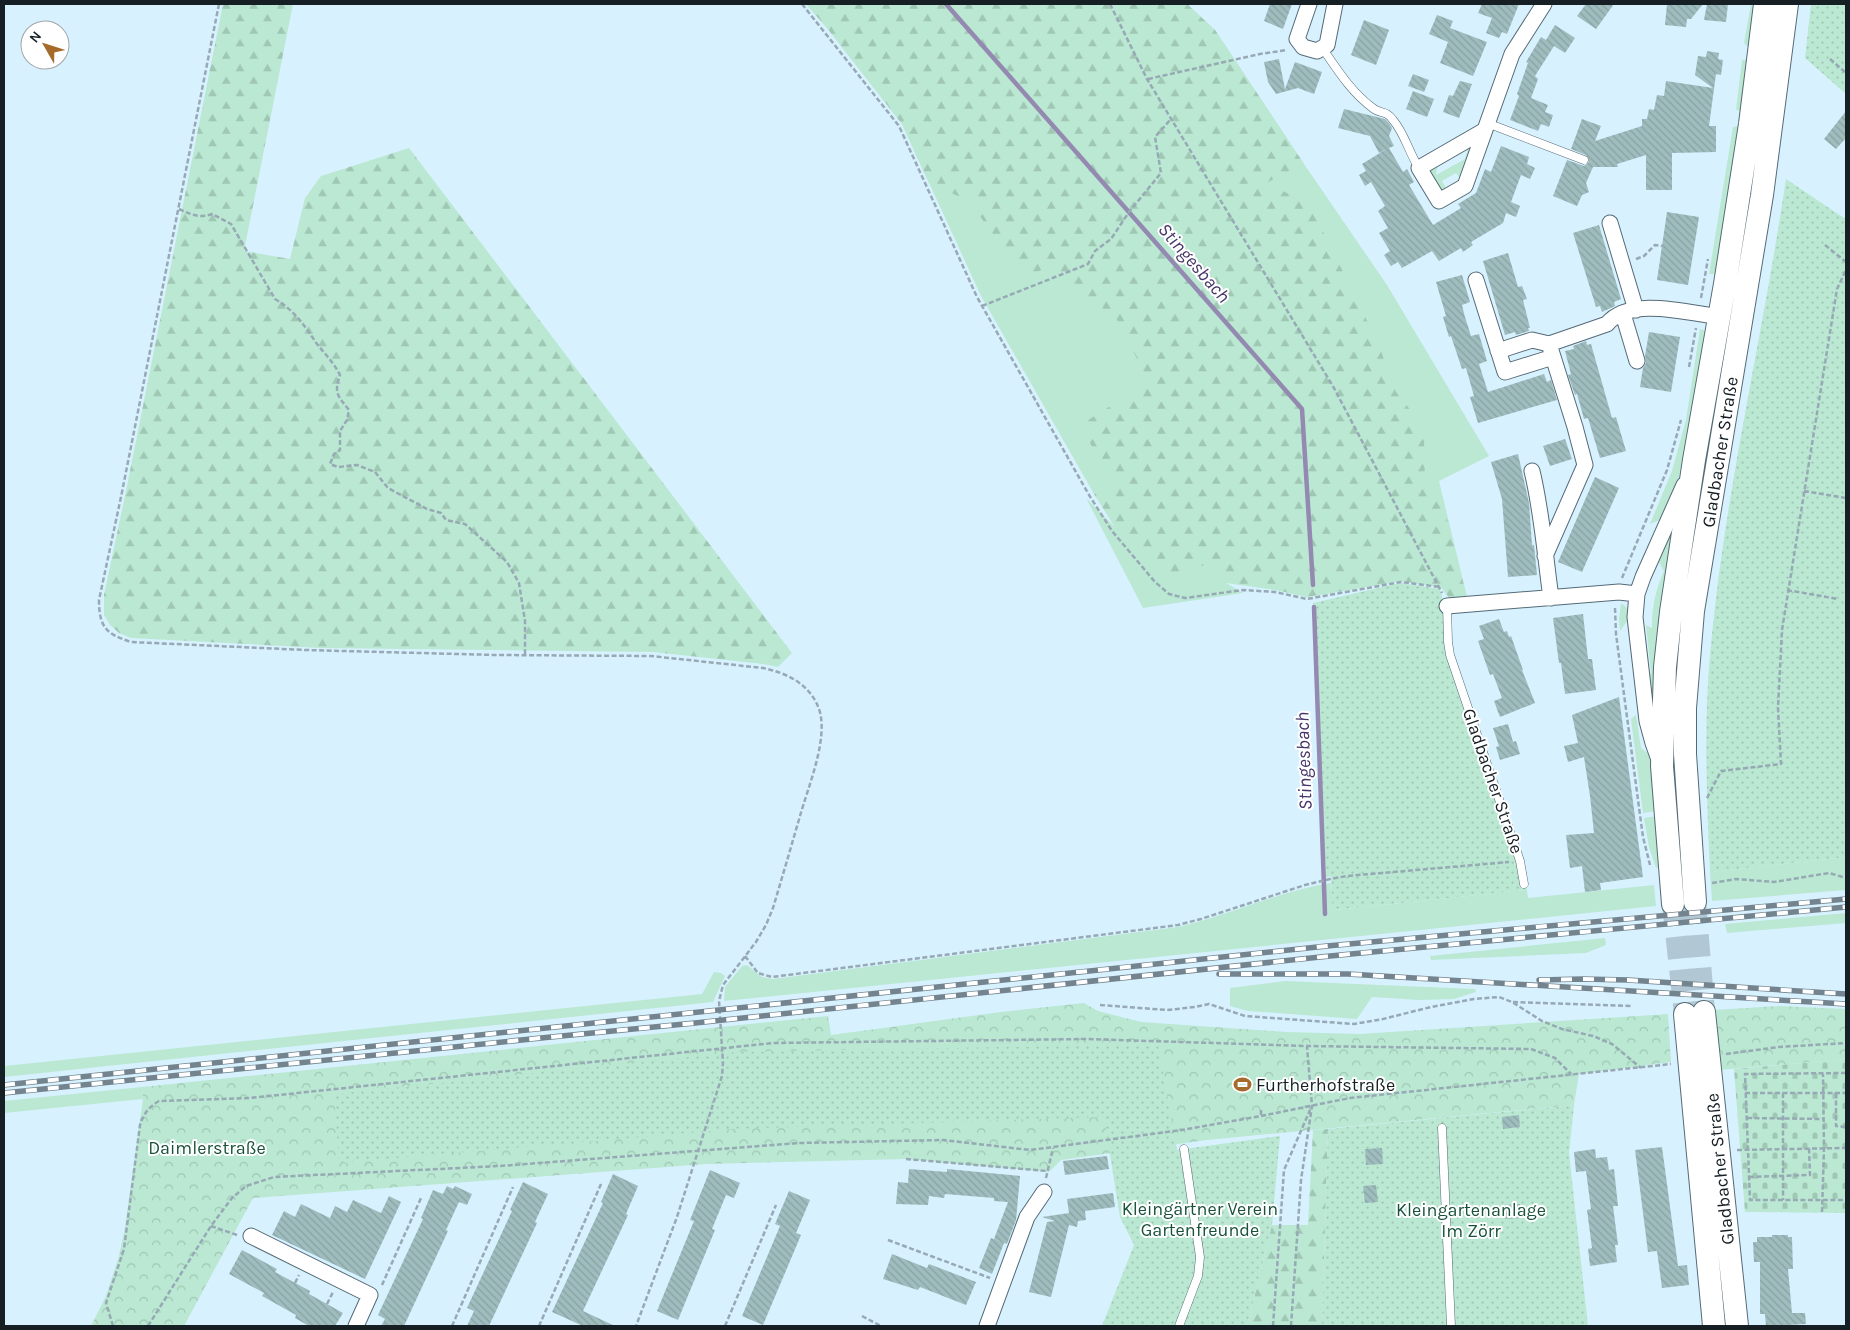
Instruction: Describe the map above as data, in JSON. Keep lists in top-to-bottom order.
{
  "streets": {
    "main road": ["Gladbacher Straße"]
  },
  "water": ["Stingesbach"],
  "parks": ["Daimlerstraße", "Kleingärtner Verein Gartenfreunde", "Kleingartenanlage Im Zörr"],
  "places": {
    "sports": ["Furtherhofstraße"]
  },
  "north": "top left"
}
